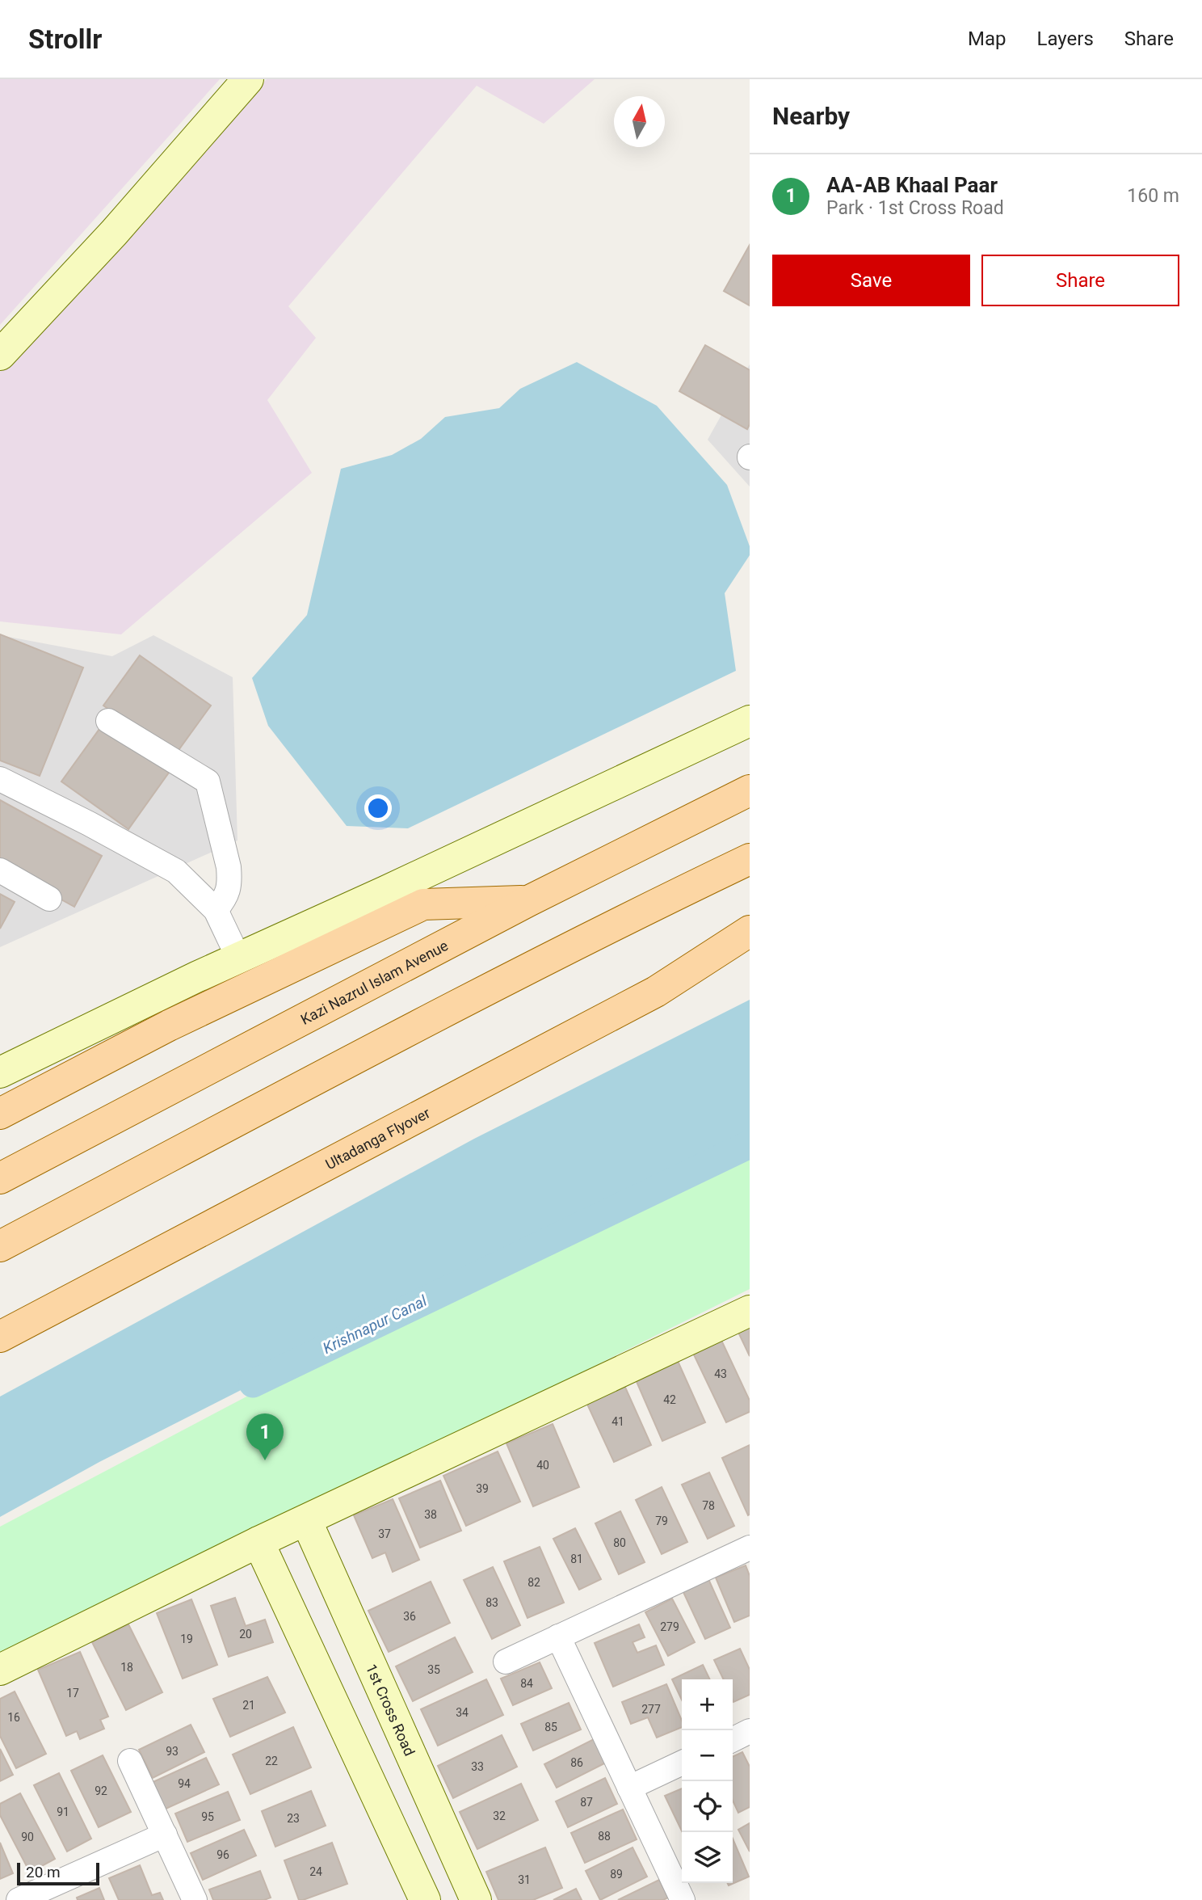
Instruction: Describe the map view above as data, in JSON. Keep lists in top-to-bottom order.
{
  "streets": {
    "main road": ["Kazi Nazrul Islam Avenue", "Ultadanga Flyover"],
    "street": ["1st Cross Road"]
  },
  "water": ["Krishnapur Canal"],
  "house_numbers": [
    "43",
    "42",
    "41",
    "40",
    "39",
    "78",
    "38",
    "79",
    "37",
    "80",
    "81",
    "82",
    "83",
    "36",
    "279",
    "20",
    "19",
    "18",
    "35",
    "84",
    "17",
    "21",
    "277",
    "34",
    "16",
    "85",
    "93",
    "22",
    "86",
    "33",
    "94",
    "92",
    "87",
    "91",
    "32",
    "95",
    "23",
    "88",
    "90",
    "96",
    "24",
    "89",
    "31"
  ],
  "scale_bar": "20 m",
  "north": "top",
  "page": {
    "header": "Strollr",
    "nav": ["Map", "Layers", "Share"],
    "heading": "Nearby",
    "list": [
      {
        "mark": "1",
        "name": "AA-AB Khaal Paar",
        "note": "Park · 1st Cross Road",
        "value": "160 m"
      }
    ],
    "buttons": ["Save", "Share"],
    "pins": "1",
    "map_buttons": ["+", "−"],
    "scale": "20 m"
  }
}
